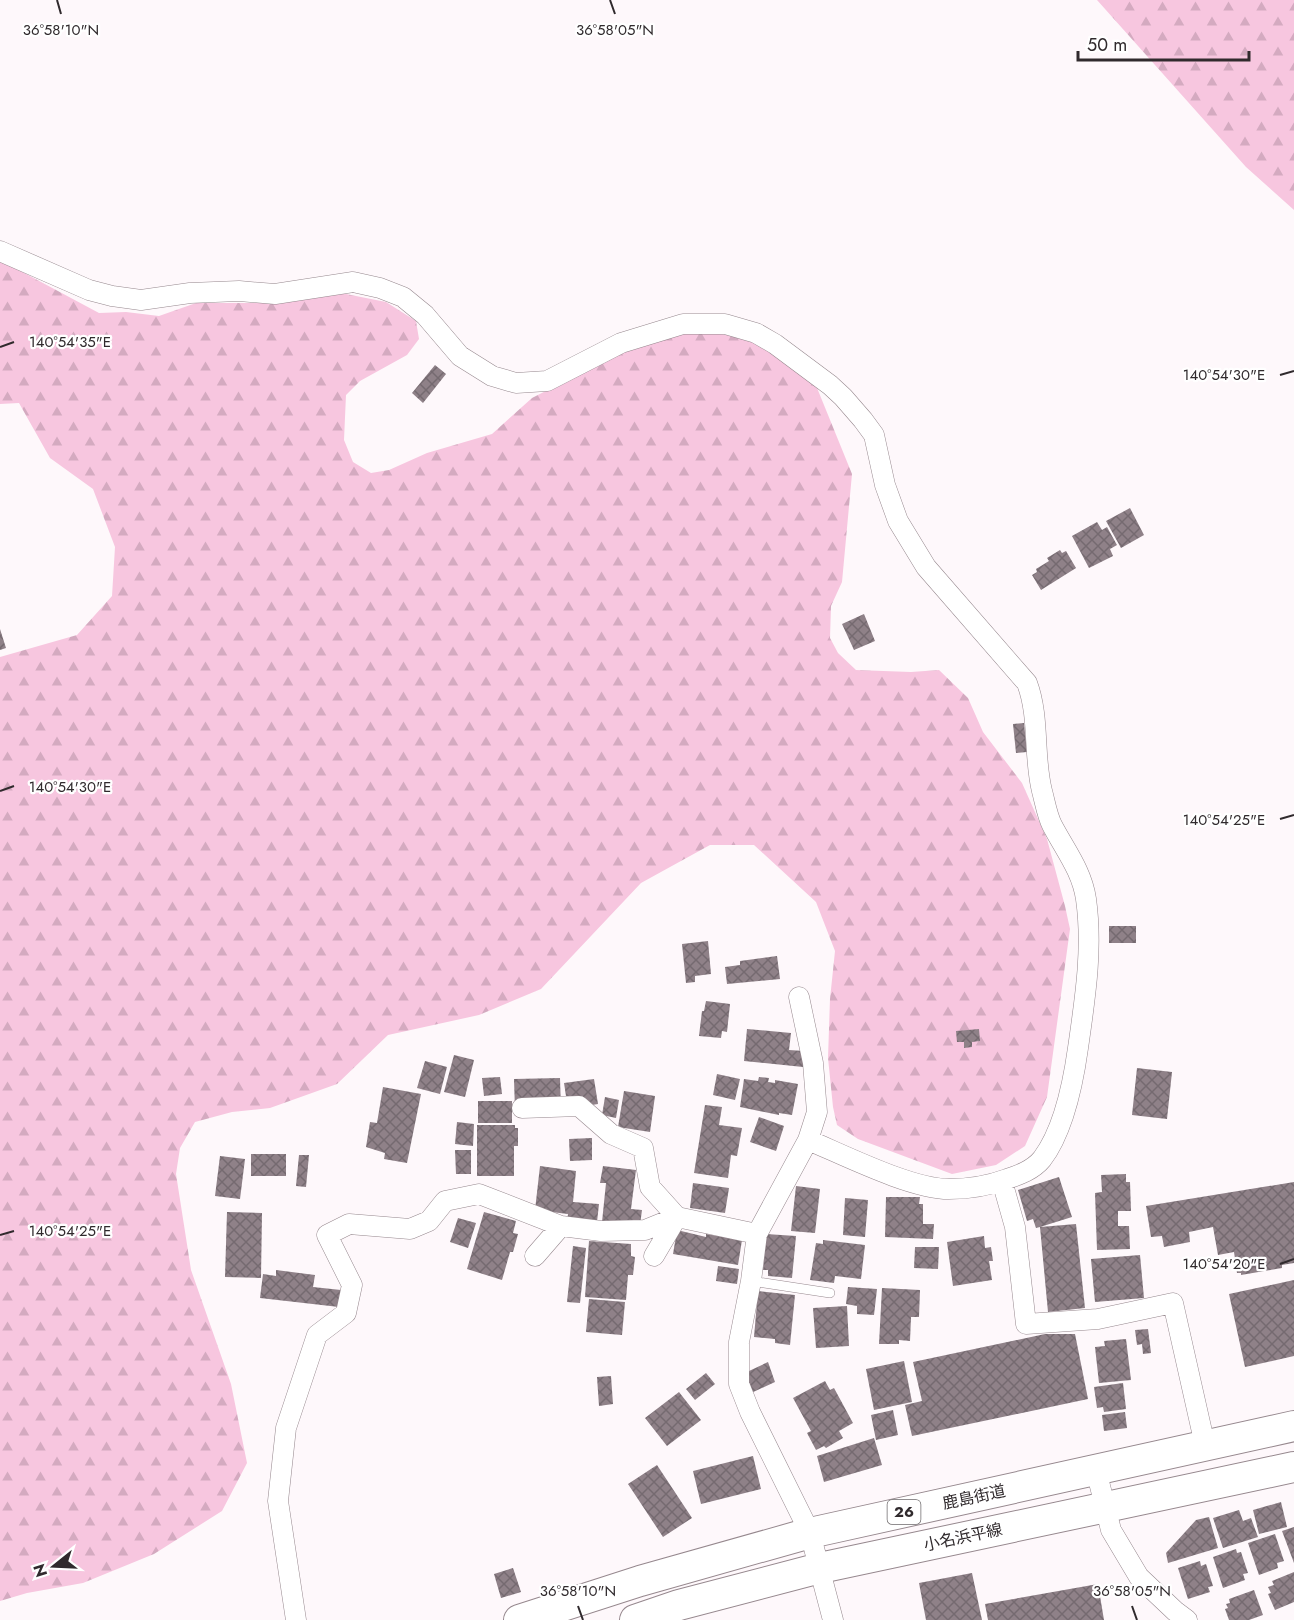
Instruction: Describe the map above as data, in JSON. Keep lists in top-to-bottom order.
{
  "streets": {
    "main road": ["鹿島街道", "26", "小名浜平線"]
  },
  "scale_bar": "50 m",
  "north": "left",
  "coordinates": [
    "36°58'10\"N",
    "36°58'05\"N",
    "140°54'35\"E",
    "140°54'30\"E",
    "140°54'25\"E",
    "140°54'20\"E"
  ]
}
